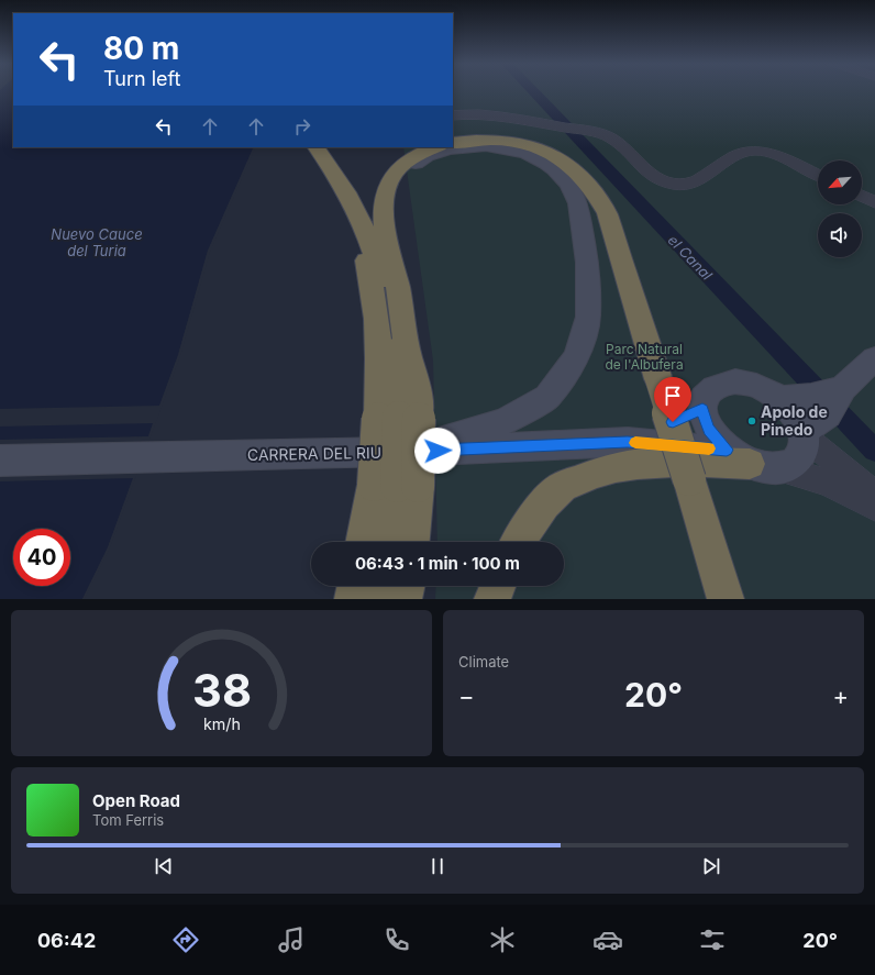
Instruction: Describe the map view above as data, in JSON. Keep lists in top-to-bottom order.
{
  "streets": {
    "street": ["CARRERA DEL RIU"]
  },
  "water": ["Nuevo Cauce del Turia", "el Canal"],
  "parks": ["Parc Natural de l'Albufera"],
  "places": ["Apolo de Pinedo"],
  "north": "bottom left",
  "page": {
    "turn": ["80 m", "Turn left"],
    "limit": "40",
    "trip": "06:43 · 1 min · 100 m",
    "tile": "Climate",
    "heat": ["−", "20°", "+"],
    "song": ["Open Road", "Tom Ferris"],
    "tabs": ["06:42", "20°"],
    "gauge": ["38", "km/h"]
  }
}
